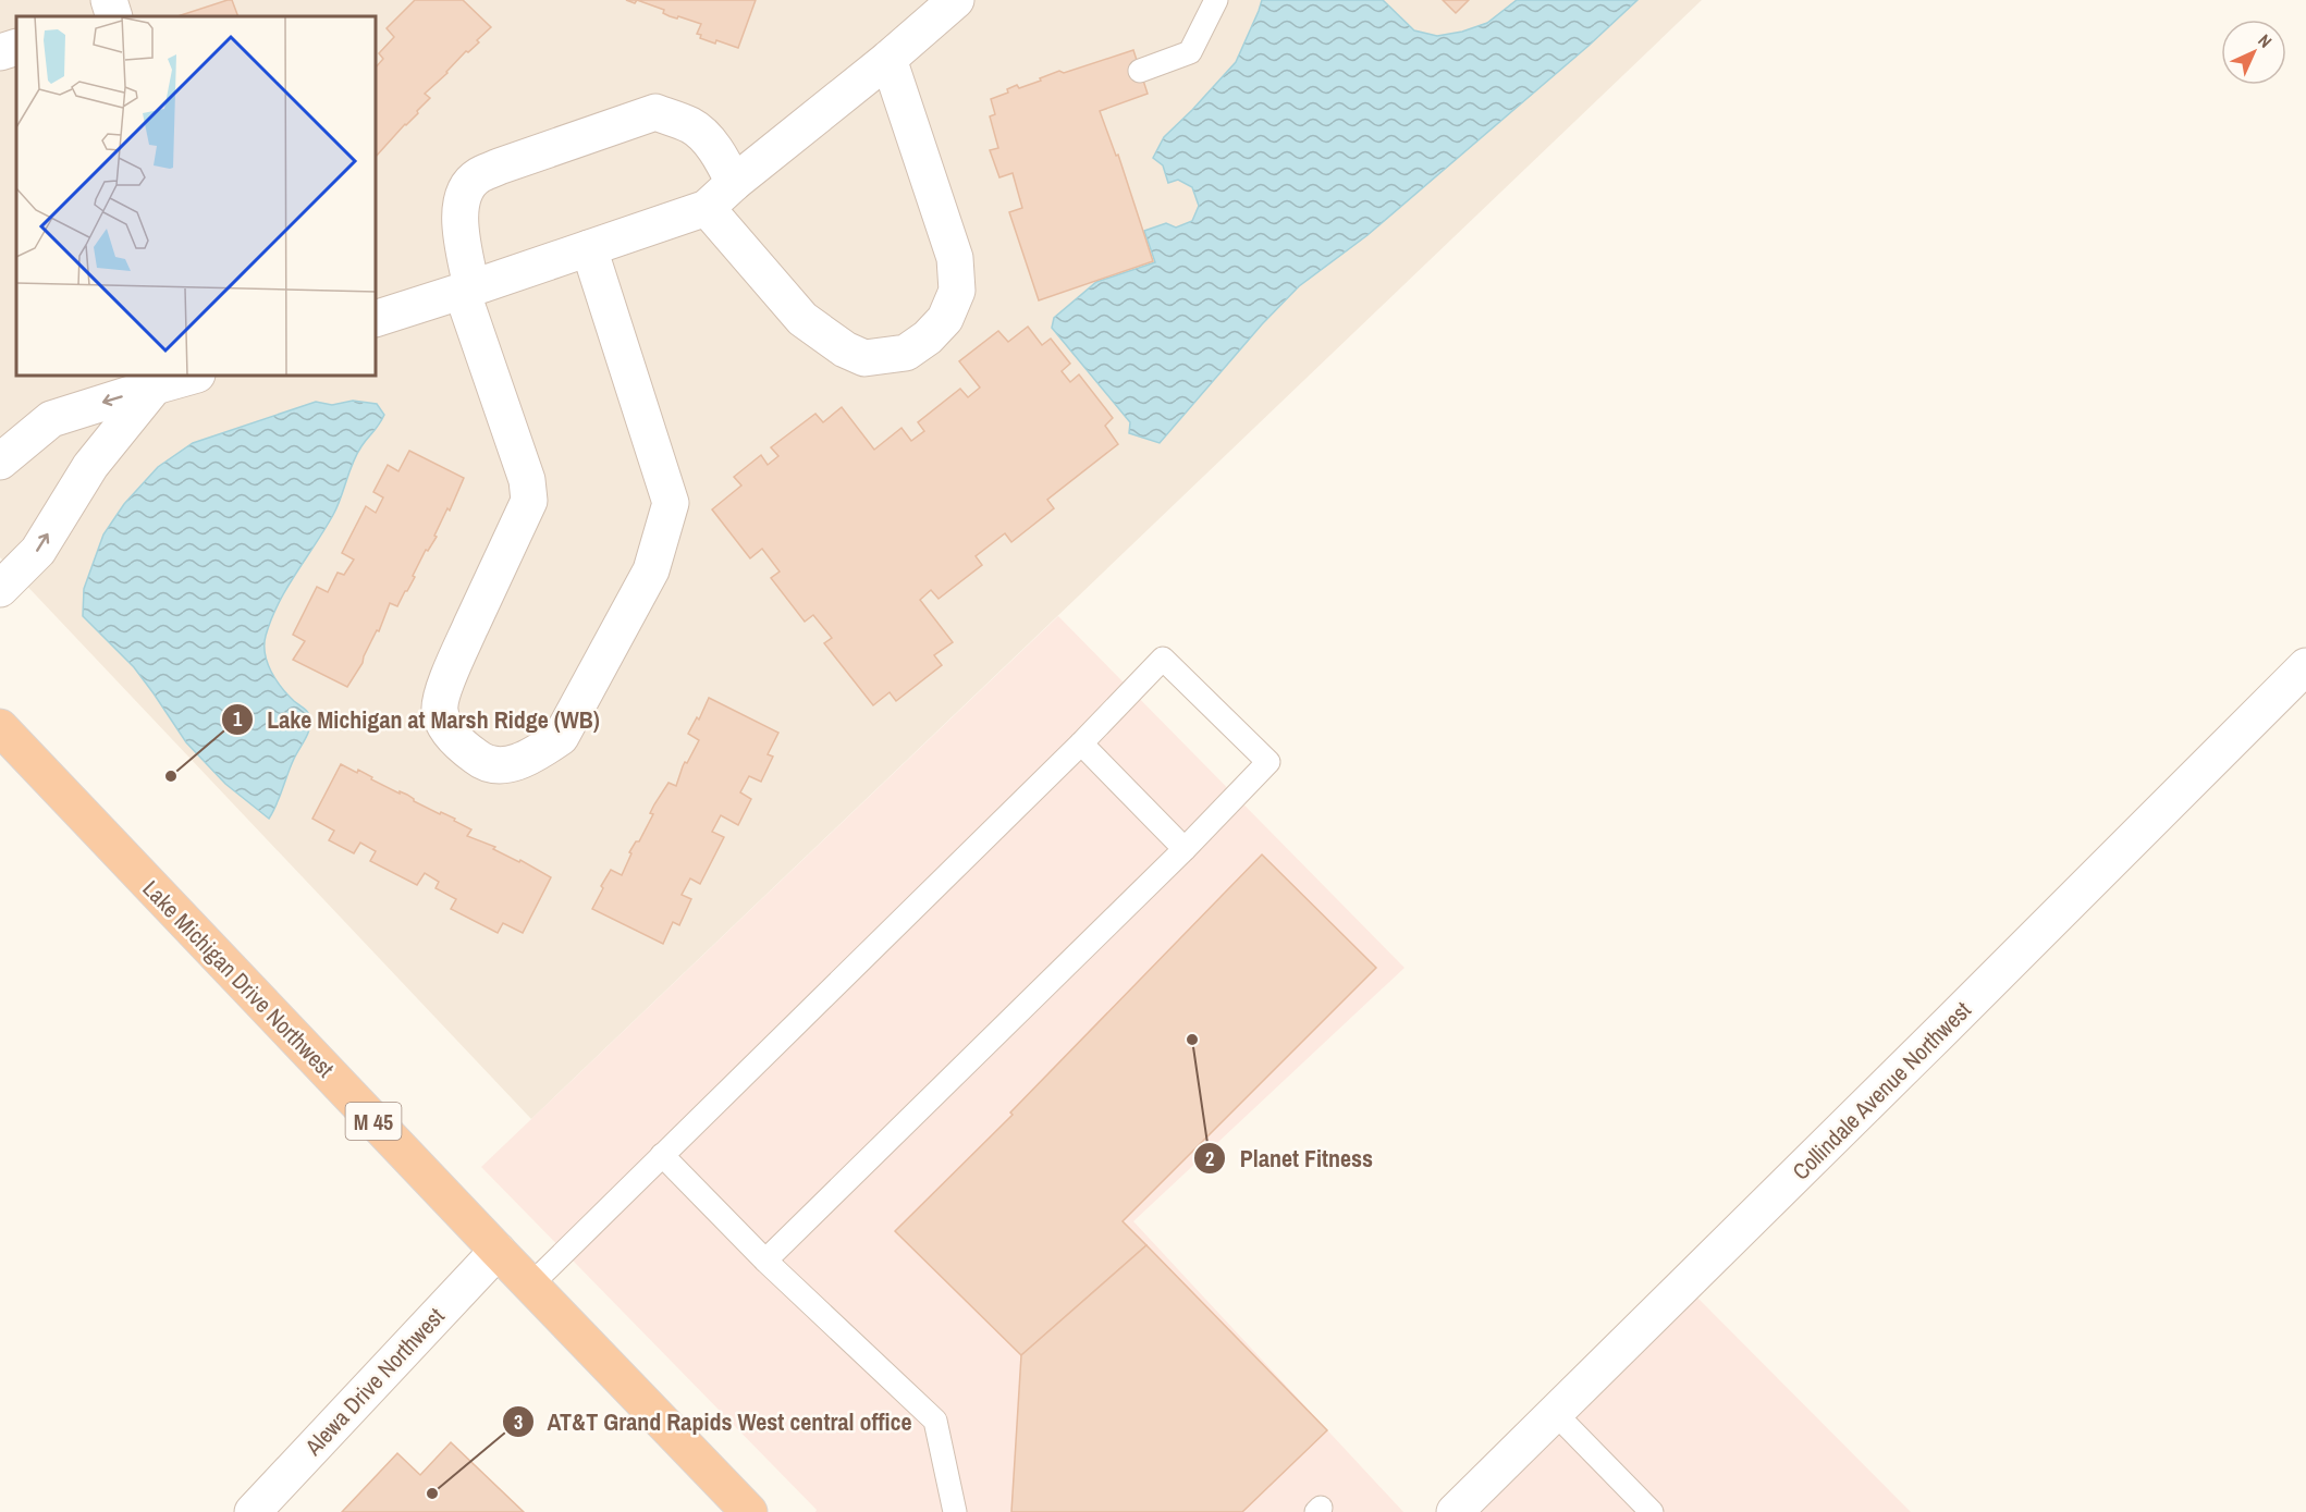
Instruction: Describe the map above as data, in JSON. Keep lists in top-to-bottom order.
{
  "streets": {
    "highway": ["Lake Michigan Drive Northwest", "M 45"],
    "street": ["Collindale Avenue Northwest", "Alewa Drive Northwest"]
  },
  "crossings": [
    ["Lake Michigan Drive Northwest", "Alewa Drive Northwest"]
  ],
  "places": ["Lake Michigan at Marsh Ridge (WB)", "Planet Fitness", "AT&T Grand Rapids West central office"],
  "north": "top right"
}
